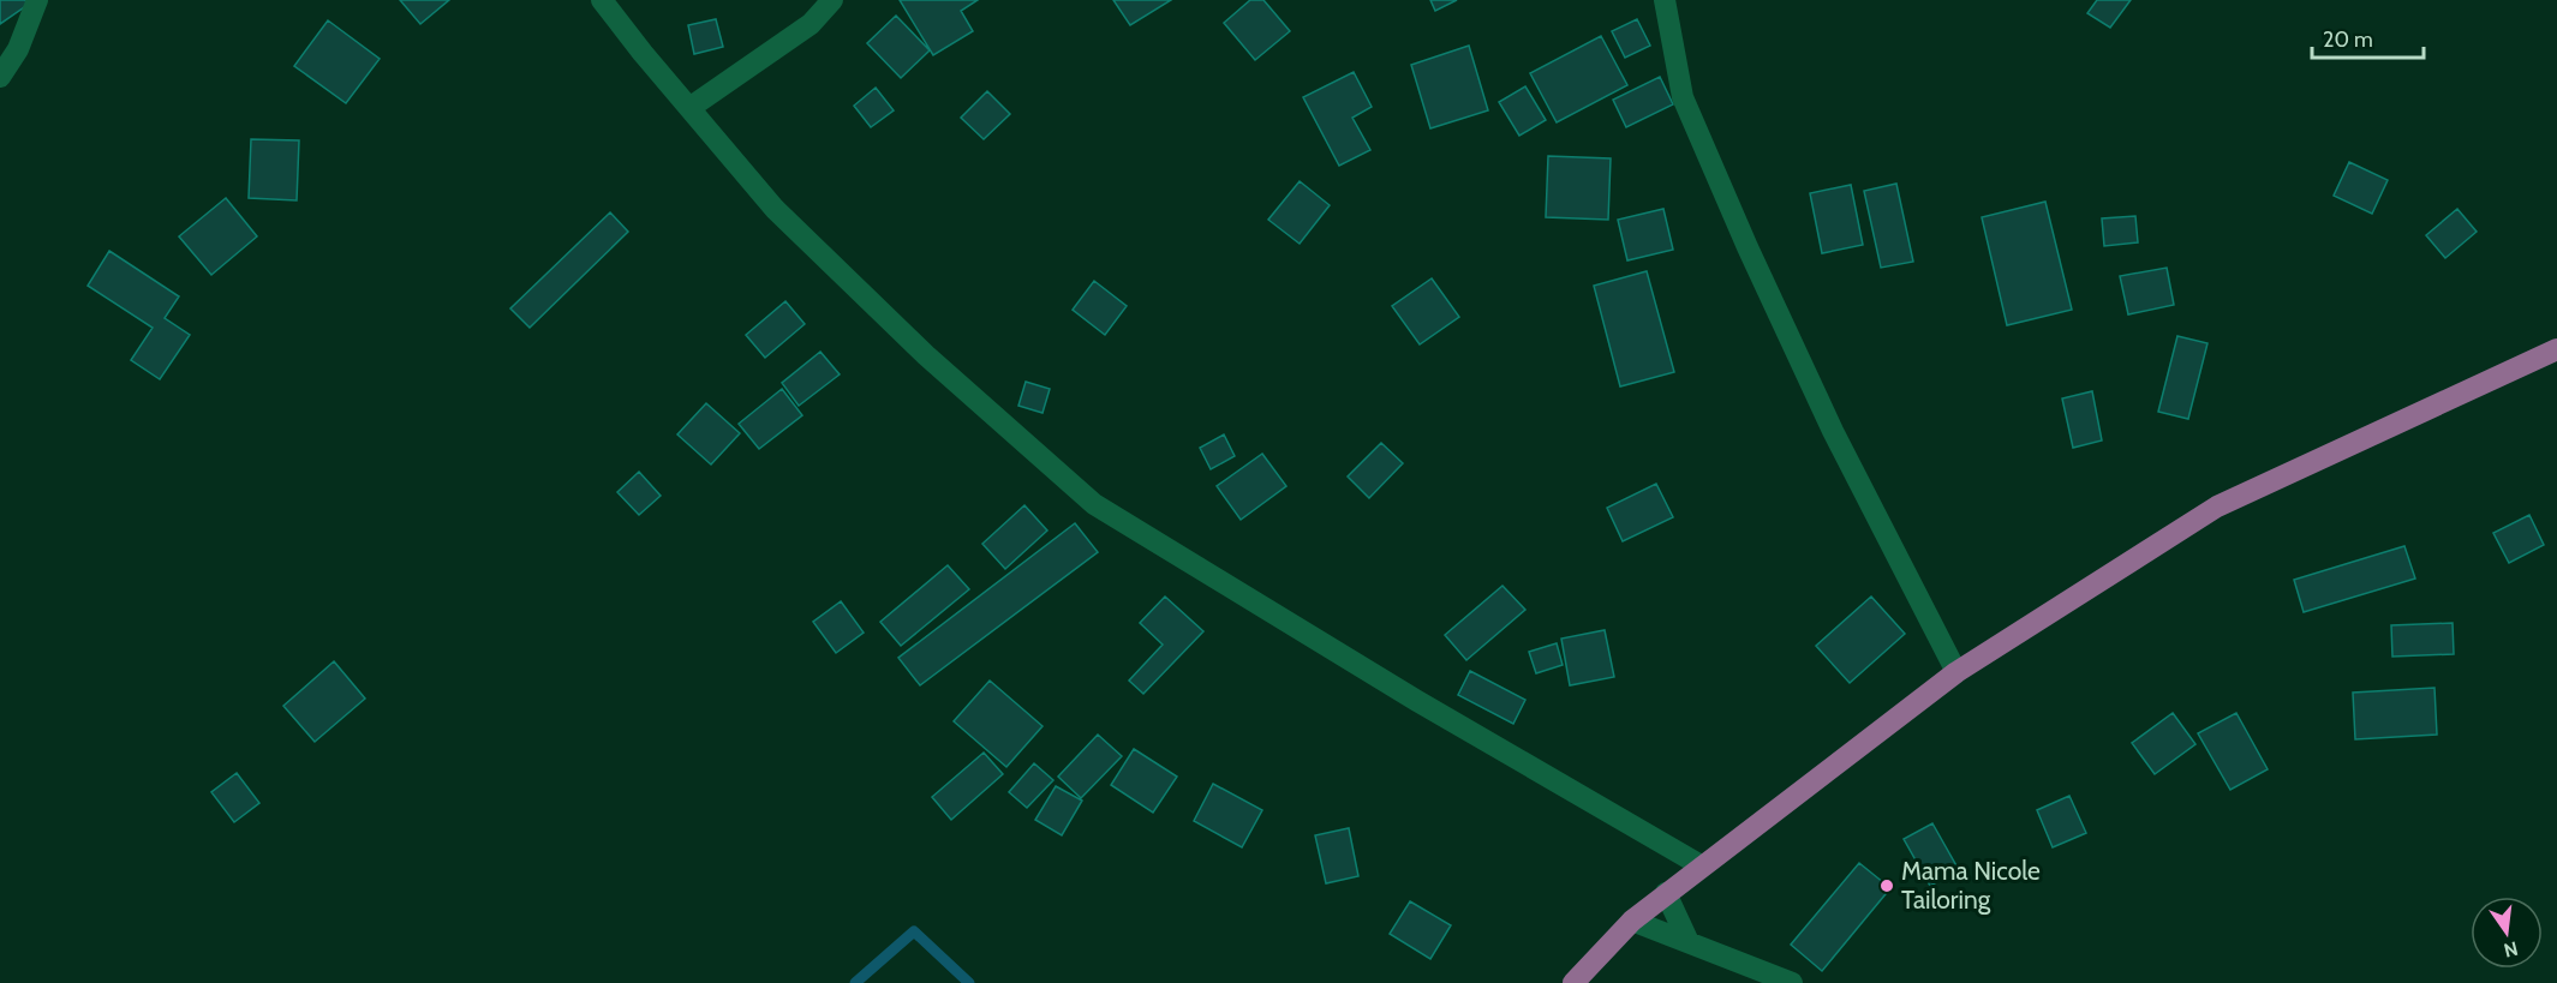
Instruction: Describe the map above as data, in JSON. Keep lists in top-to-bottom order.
{
  "places": ["Mama Nicole Tailoring"],
  "scale_bar": "20 m",
  "north": "bottom"
}
